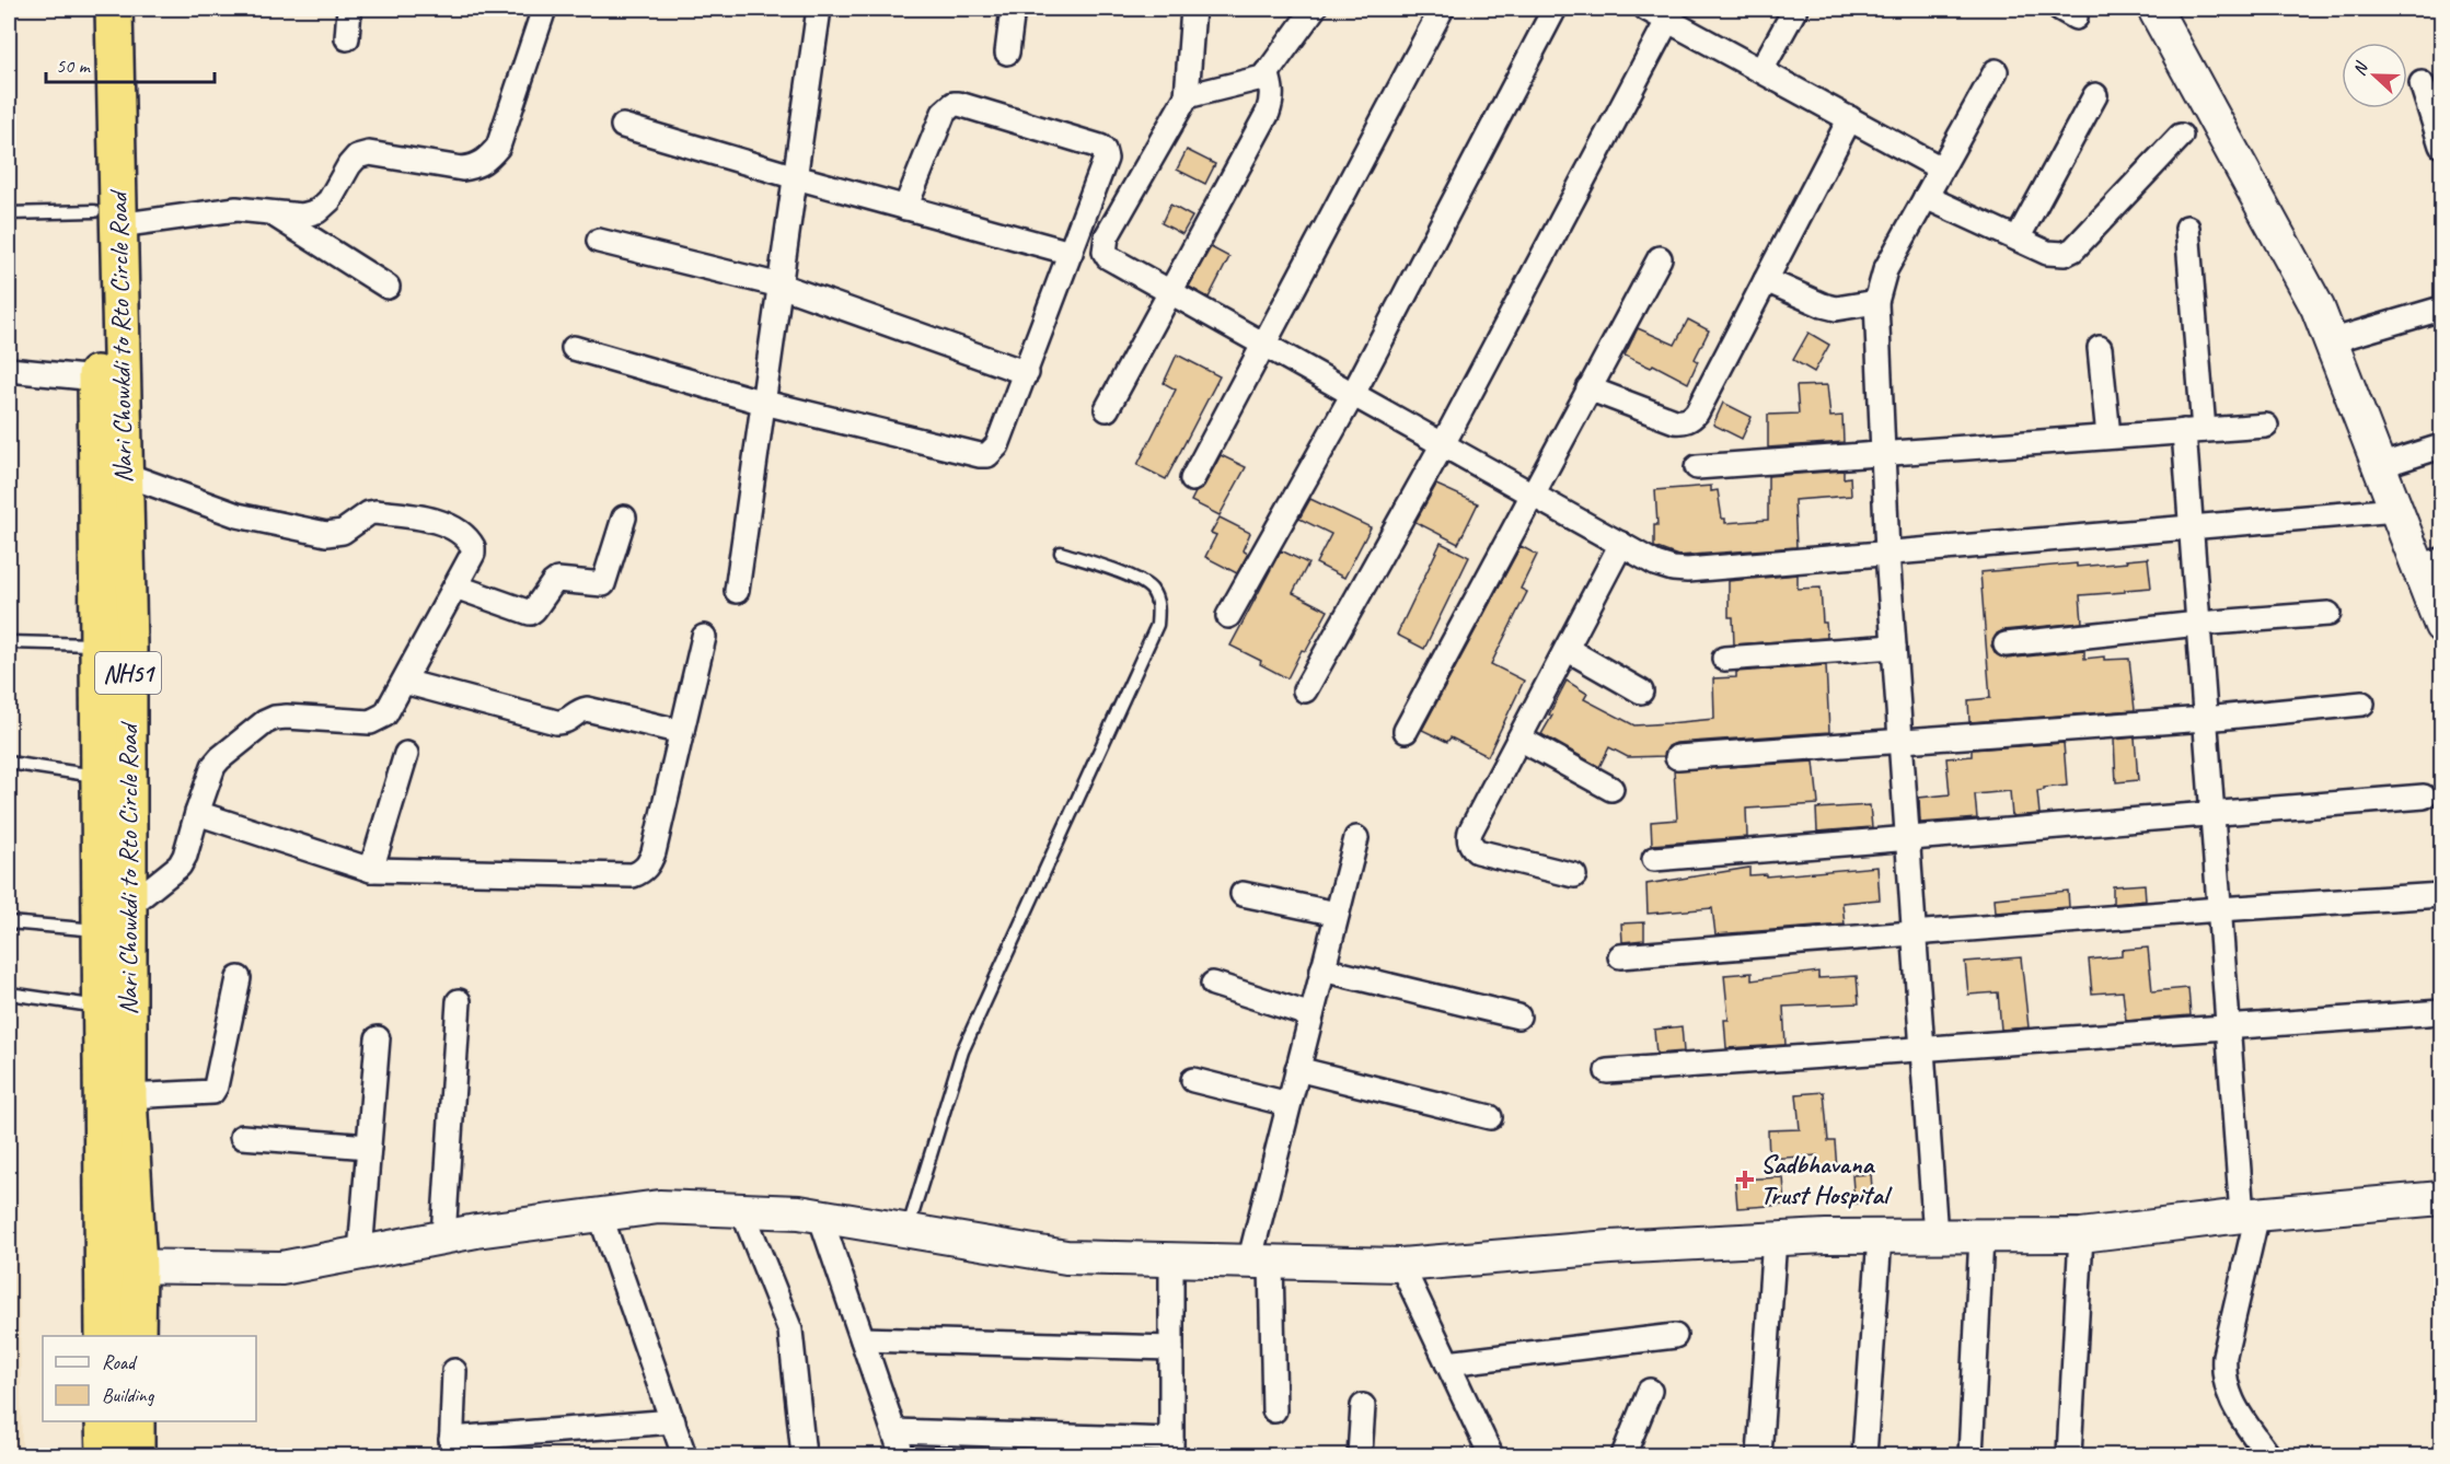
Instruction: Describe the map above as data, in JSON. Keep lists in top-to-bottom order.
{
  "streets": {
    "highway": ["Nari Chowkdi to Rto Circle Road", "NH51"]
  },
  "crossings": [
    ["Nari Chowkdi to Rto Circle Road", "NH51"]
  ],
  "places": {
    "health": ["Sadbhavana Trust Hospital"]
  },
  "legend": ["Road", "Building"],
  "scale_bar": "50 m",
  "north": "left"
}
